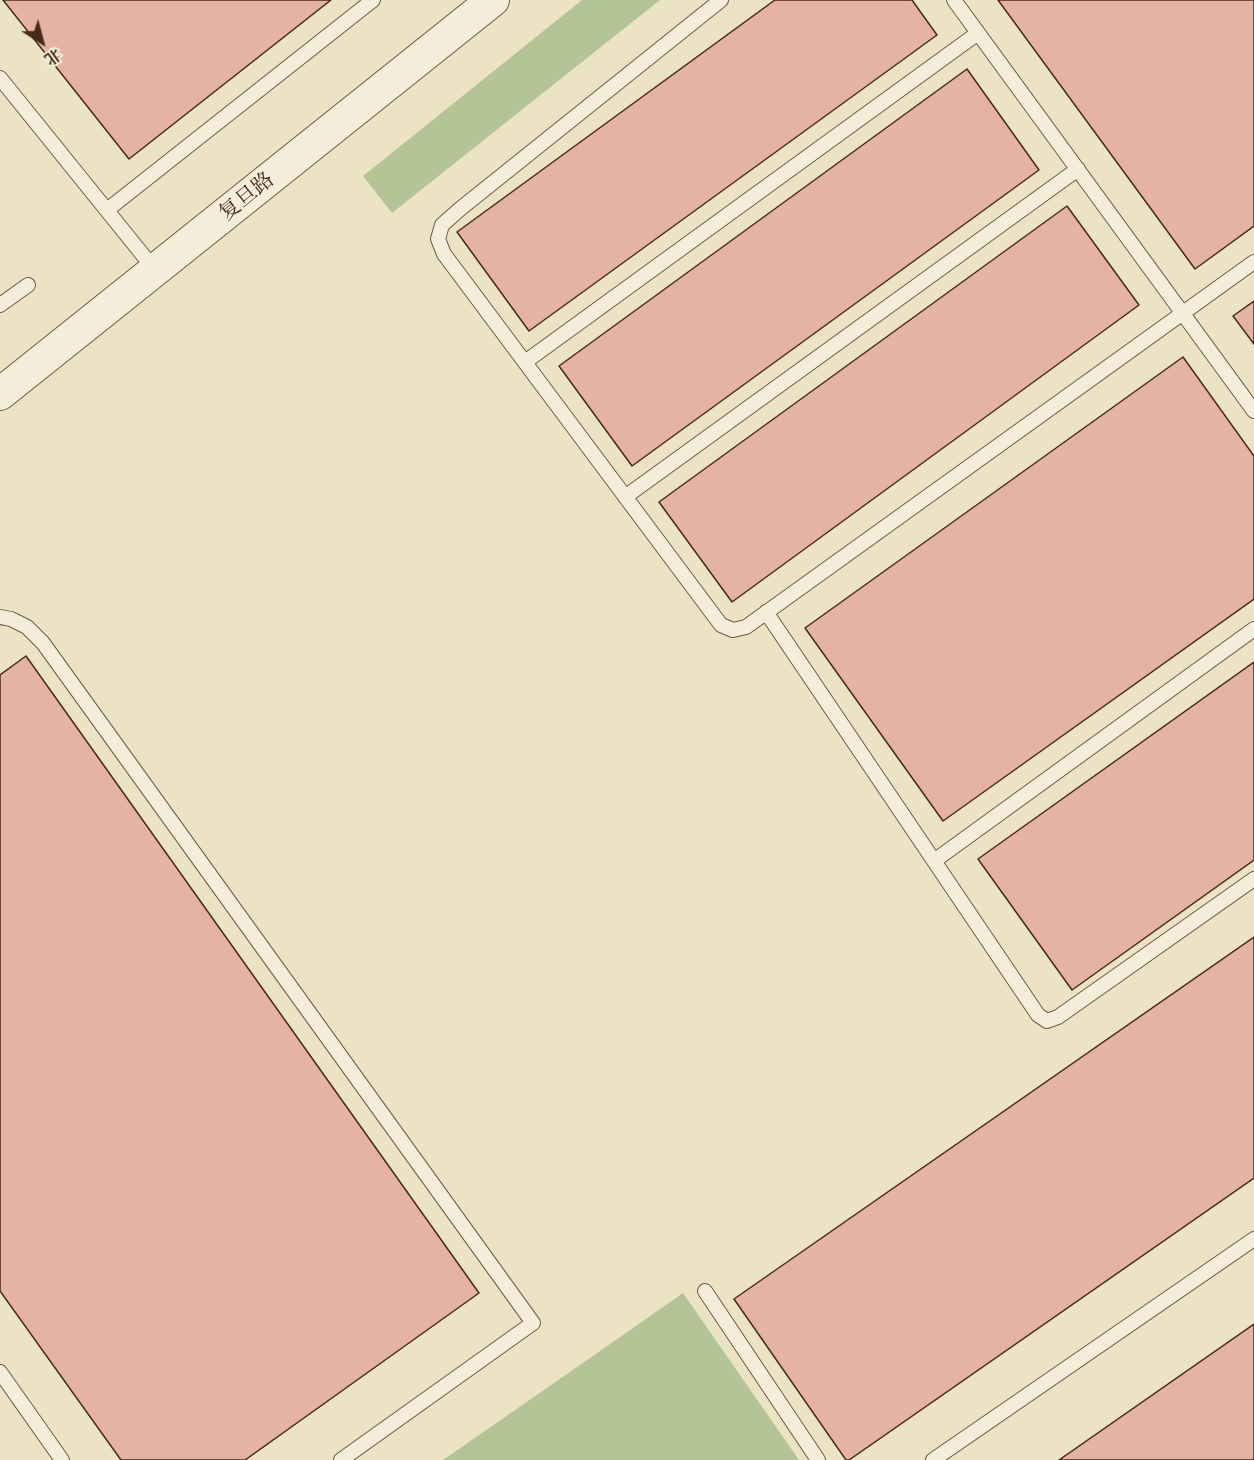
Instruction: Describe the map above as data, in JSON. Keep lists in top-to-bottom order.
{
  "streets": {
    "street": ["复旦路"]
  },
  "north": "bottom right"
}
